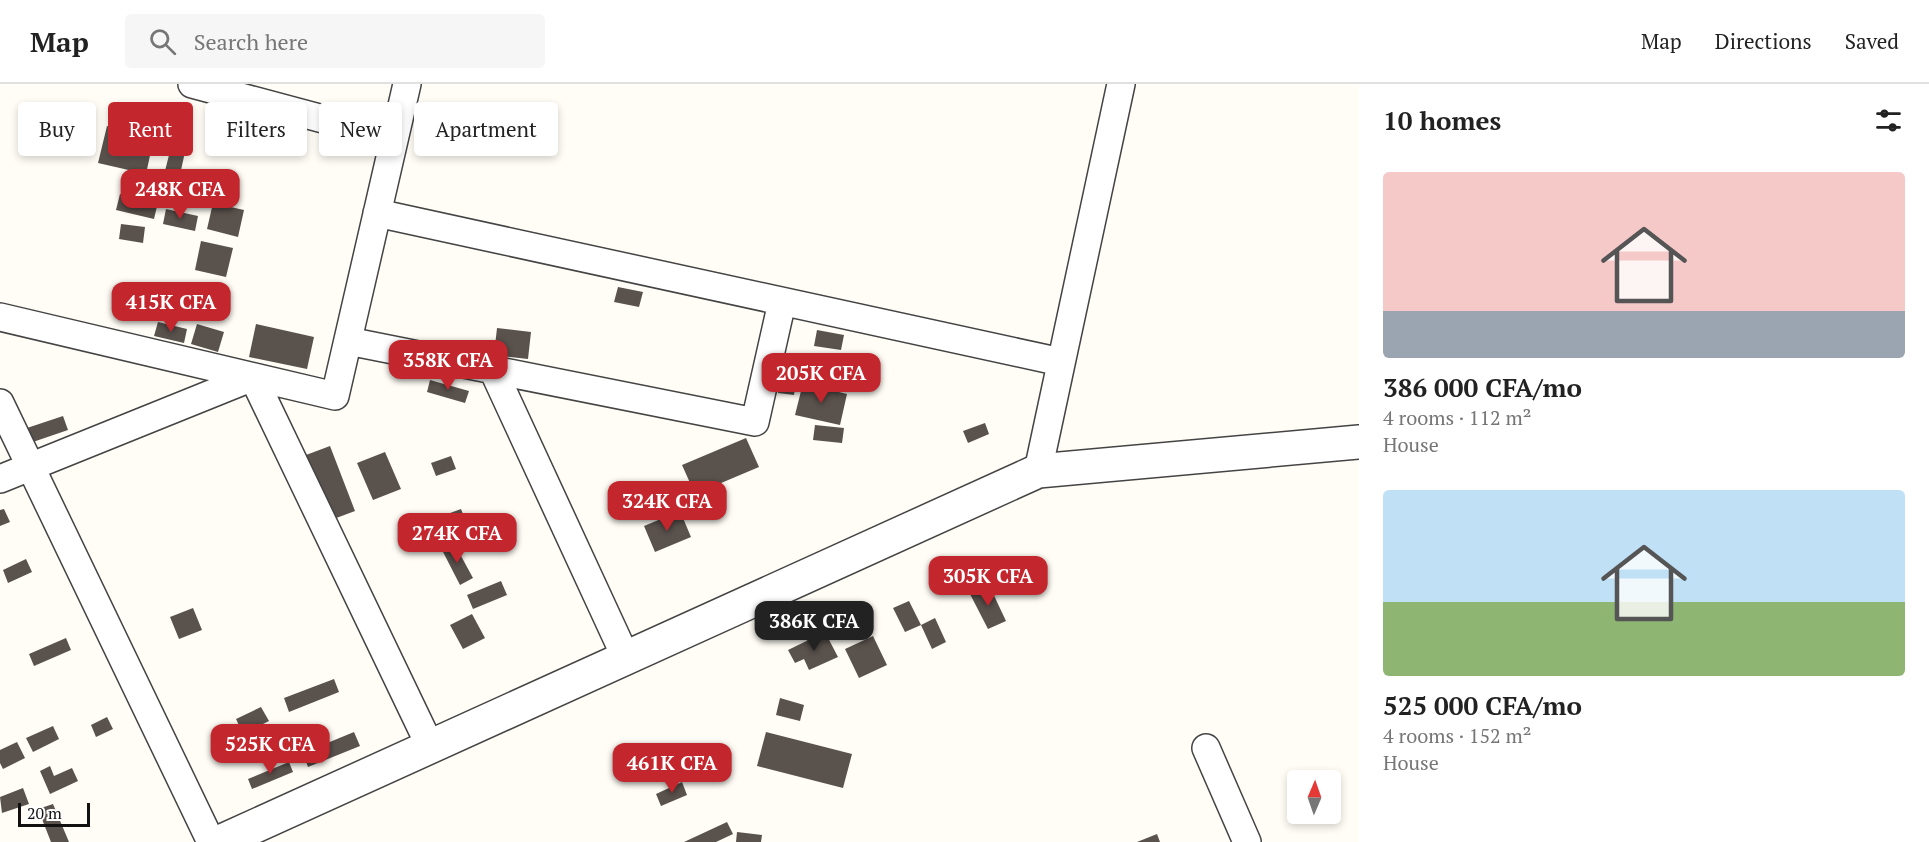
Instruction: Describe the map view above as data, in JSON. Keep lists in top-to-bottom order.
{
  "scale_bar": "20 m",
  "north": "top",
  "page": {
    "header": "Map",
    "search": "Search here",
    "nav": ["Map", "Directions", "Saved"],
    "heading": "10 homes",
    "chip": [
      "Buy",
      "Rent",
      "Filters",
      "New",
      "Apartment"
    ],
    "list": [
      {
        "name": "386 000 CFA/mo",
        "note": "4 rooms · 112 m² · House"
      },
      {
        "name": "525 000 CFA/mo",
        "note": "4 rooms · 152 m² · House"
      }
    ],
    "price": [
      "248K CFA",
      "415K CFA",
      "358K CFA",
      "205K CFA",
      "324K CFA",
      "274K CFA",
      "305K CFA",
      "386K CFA",
      "525K CFA",
      "461K CFA"
    ],
    "scale": "20 m"
  }
}
